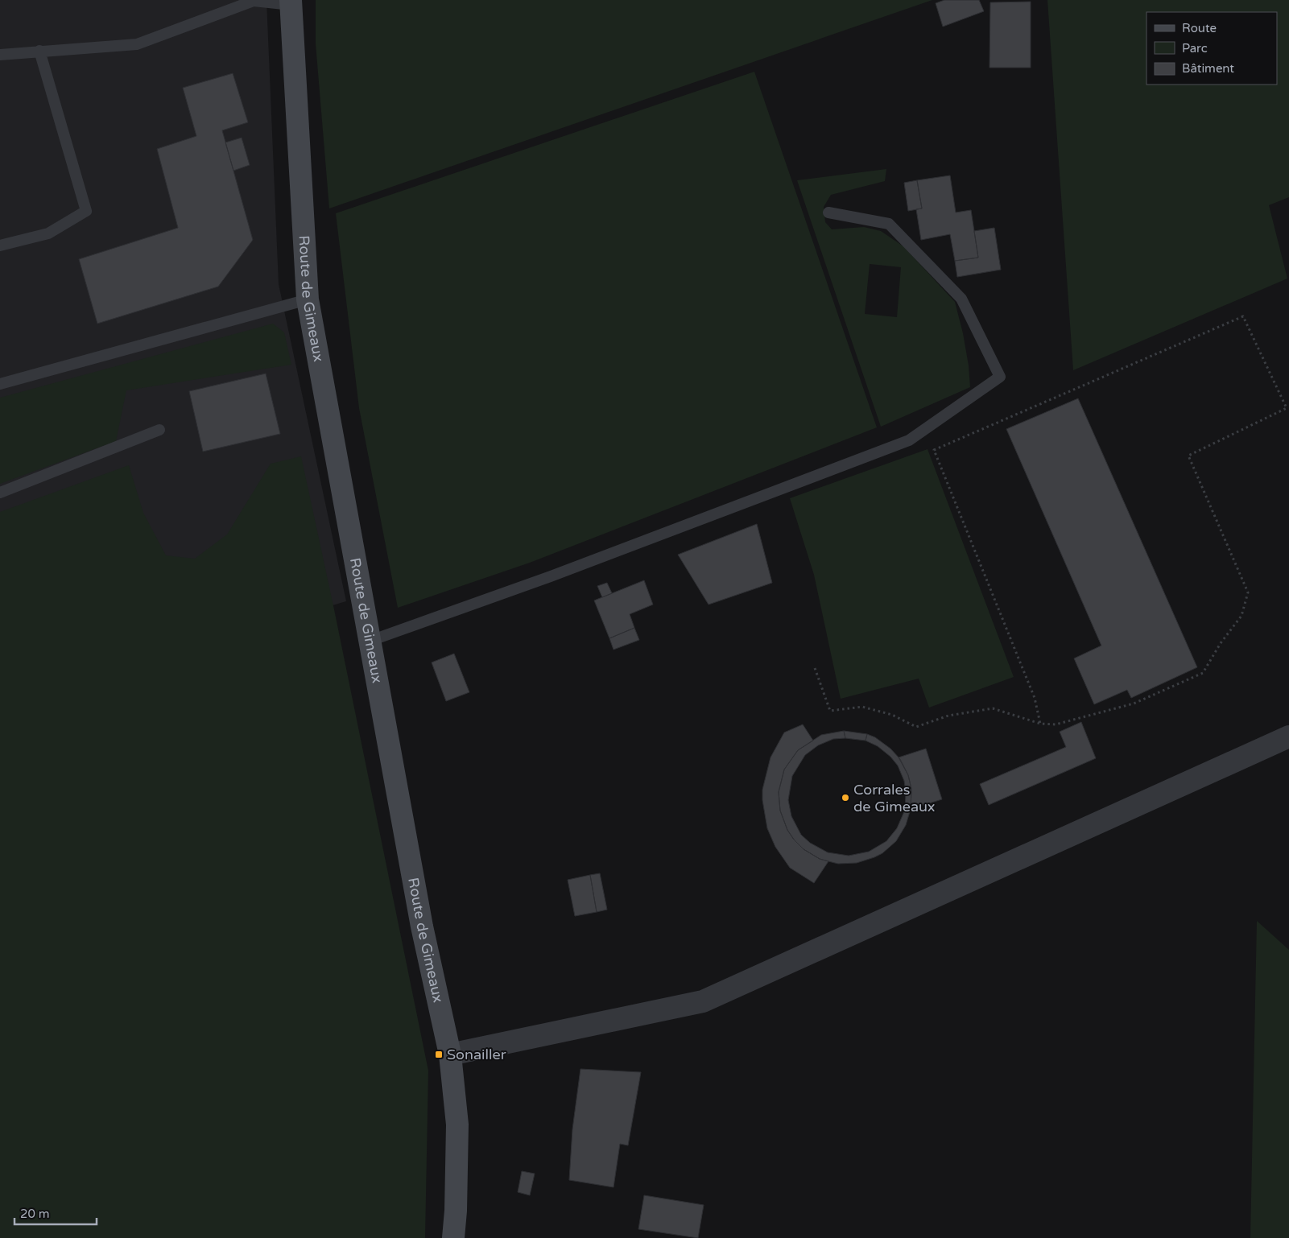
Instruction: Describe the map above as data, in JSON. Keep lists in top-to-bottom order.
{
  "streets": {
    "street": ["Route de Gimeaux"]
  },
  "places": {
    "other": ["Corrales de Gimeaux"],
    "transit": ["Sonailler"]
  },
  "legend": ["Route", "Parc", "Bâtiment"],
  "scale_bar": "20 m"
}
